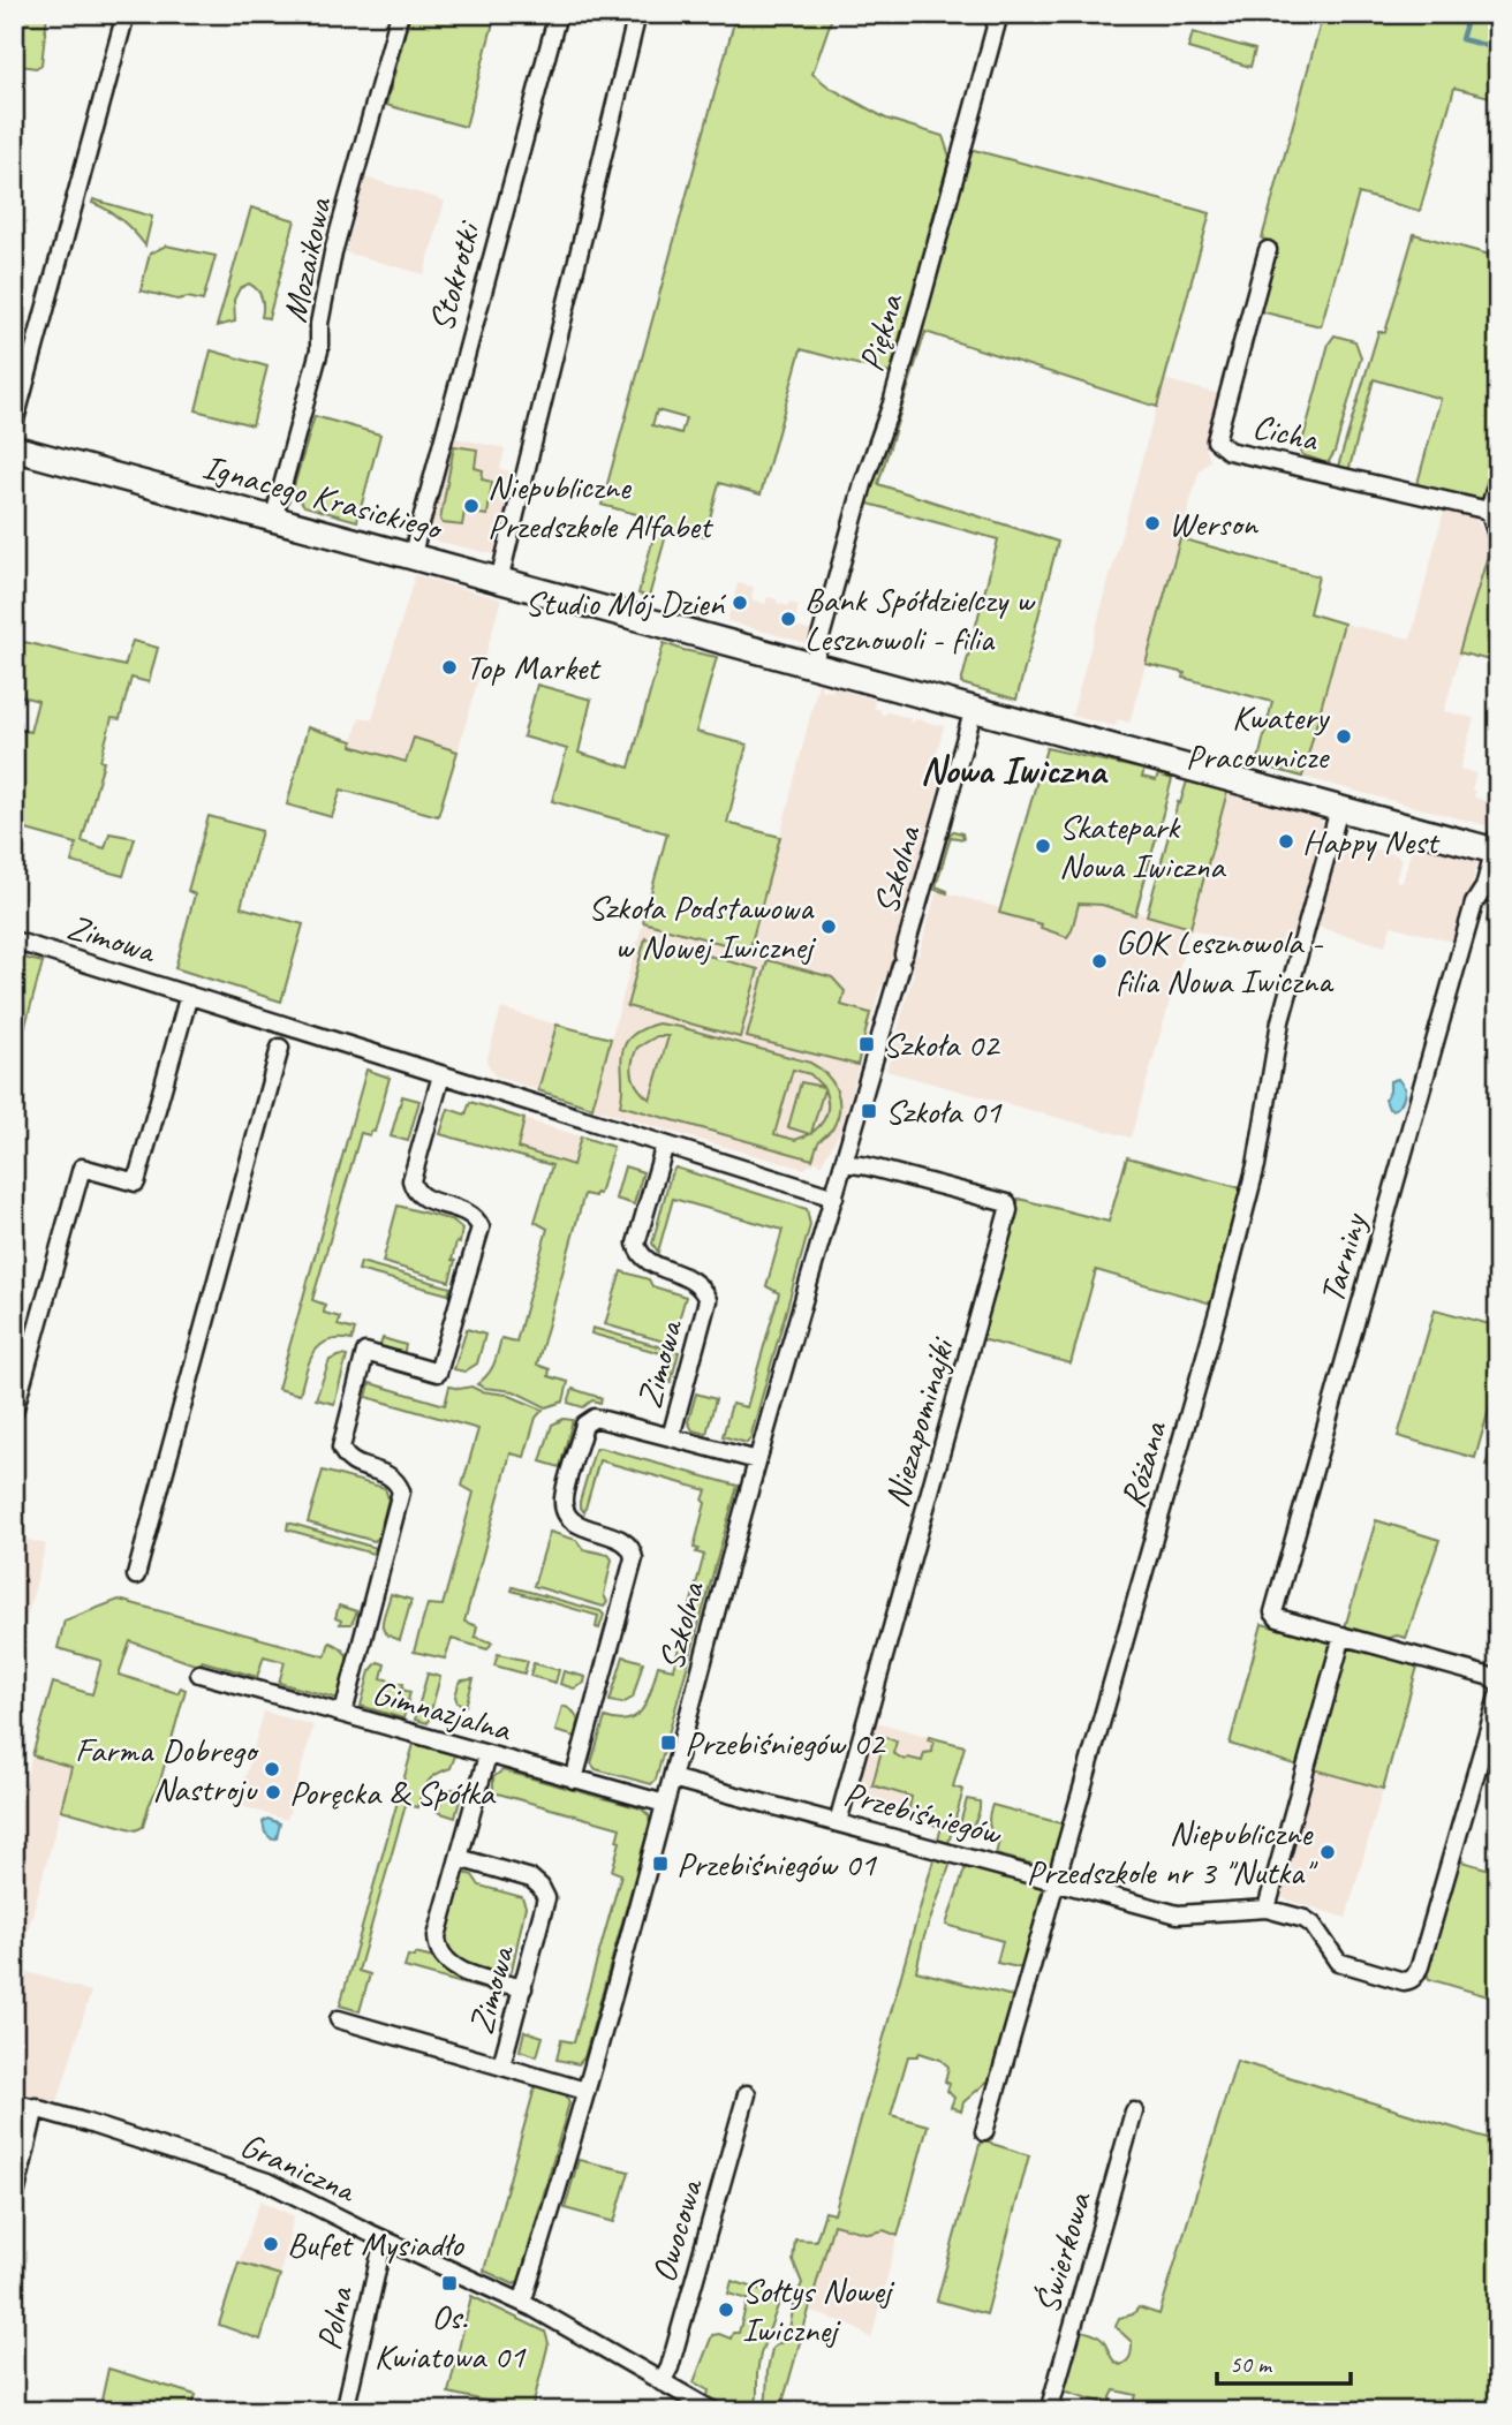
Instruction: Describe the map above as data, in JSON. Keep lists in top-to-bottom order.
{
  "streets": {
    "street": [
      "Mozaikowa",
      "Stokrotki",
      "Piękna",
      "Cicha",
      "Ignacego Krasickiego",
      "Szkolna",
      "Zimowa",
      "Tarniny",
      "Niezapominajki",
      "Różana",
      "Gimnazjalna",
      "Przebiśniegów",
      "Graniczna",
      "Owocowa",
      "Świerkowa",
      "Polna"
    ]
  },
  "crossings": [
    ["Mozaikowa", "Ignacego Krasickiego"],
    ["Stokrotki", "Ignacego Krasickiego"],
    ["Piękna", "Ignacego Krasickiego"],
    ["Ignacego Krasickiego", "Szkolna"],
    ["Ignacego Krasickiego", "Tarniny"],
    ["Ignacego Krasickiego", "Różana"],
    ["Szkolna", "Zimowa"],
    ["Szkolna", "Niezapominajki"],
    ["Szkolna", "Gimnazjalna"],
    ["Szkolna", "Przebiśniegów"],
    ["Szkolna", "Graniczna"],
    ["Zimowa", "Gimnazjalna"],
    ["Niezapominajki", "Przebiśniegów"],
    ["Różana", "Przebiśniegów"],
    ["Graniczna", "Owocowa"],
    ["Graniczna", "Polna"]
  ],
  "districts": ["Nowa Iwiczna"],
  "places": {
    "other": [
      "Niepubliczne Przedszkole Alfabet",
      "Werson",
      "Studio Mój Dzień",
      "Bank Spółdzielczy w Lesznowoli - filia",
      "Top Market",
      "Kwatery Pracownicze",
      "Happy Nest",
      "Skatepark Nowa Iwiczna",
      "Szkoła Podstawowa w Nowej Iwicznej",
      "GOK Lesznowola - filia Nowa Iwiczna",
      "Farma Dobrego Nastroju",
      "Poręcka & Spółka",
      "Niepubliczne Przedszkole nr 3 \"Nutka\"",
      "Bufet Mysiadło",
      "Sołtys Nowej Iwicznej"
    ],
    "transit": [
      "Szkoła 02",
      "Szkoła 01",
      "Przebiśniegów 02",
      "Przebiśniegów 01",
      "Os. Kwiatowa 01"
    ]
  },
  "scale_bar": "50 m"
}
